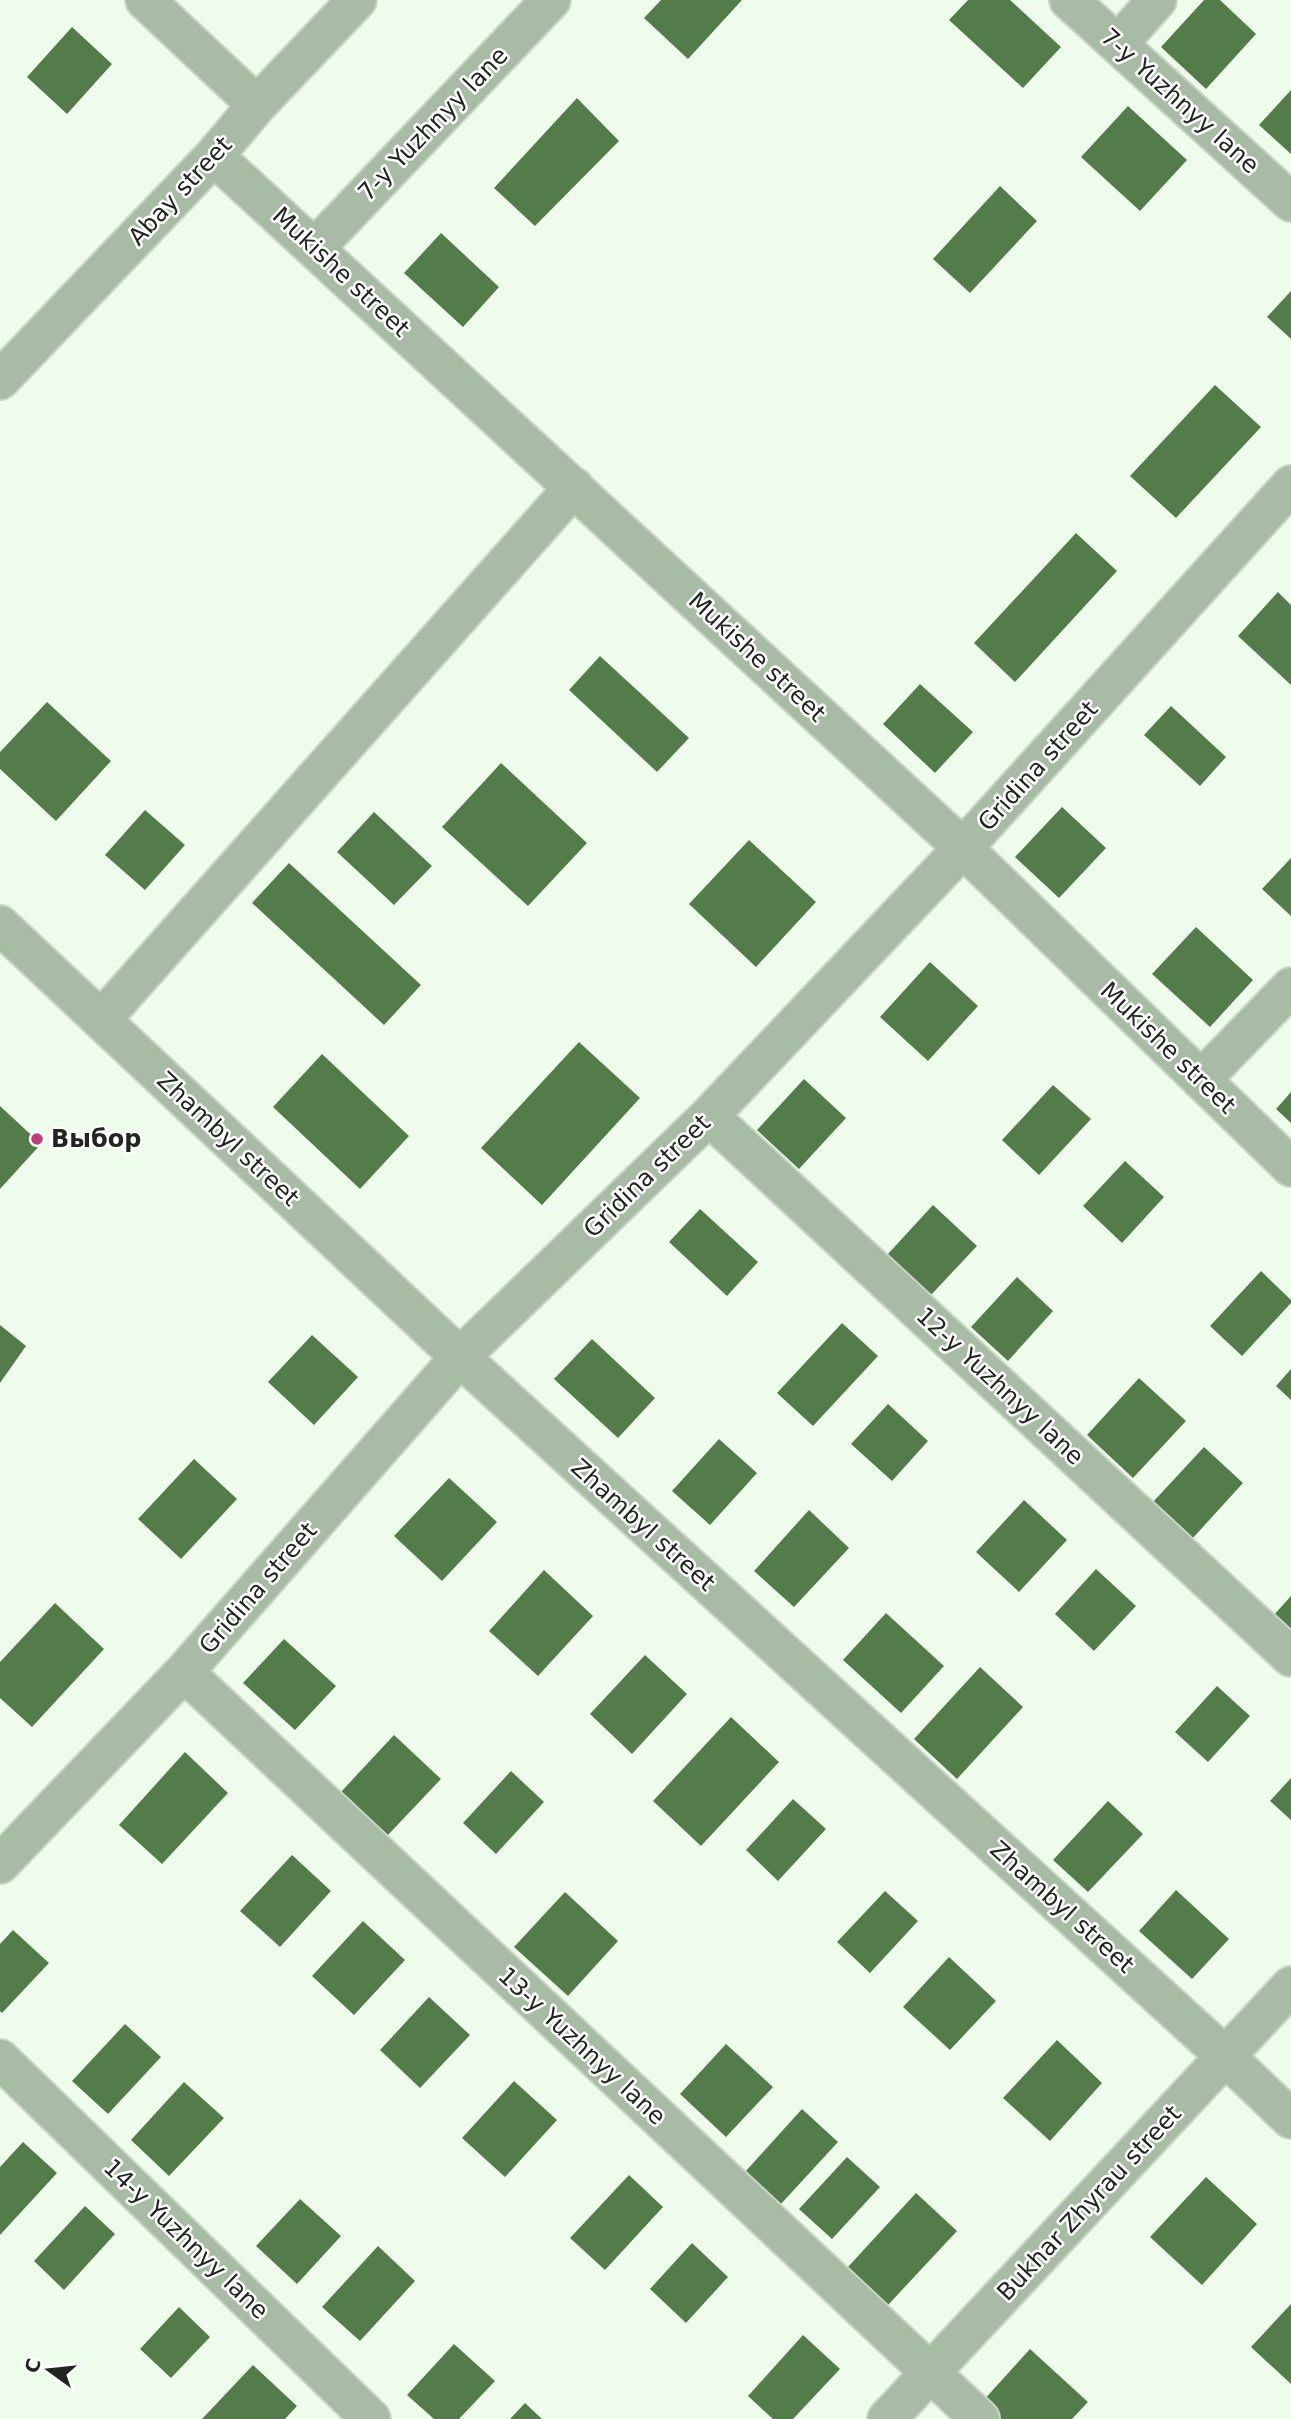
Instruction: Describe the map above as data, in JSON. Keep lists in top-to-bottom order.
{
  "streets": {
    "street": [
      "7-y Yuzhnyy lane",
      "Abay street",
      "Mukishe street",
      "Gridina street",
      "Zhambyl street",
      "12-y Yuzhnyy lane",
      "13-y Yuzhnyy lane",
      "Bukhar Zhyrau street",
      "14-y Yuzhnyy lane"
    ]
  },
  "crossings": [
    ["7-y Yuzhnyy lane", "Mukishe street"],
    ["Abay street", "Mukishe street"],
    ["Mukishe street", "Gridina street"],
    ["Gridina street", "Zhambyl street"],
    ["Gridina street", "12-y Yuzhnyy lane"],
    ["Gridina street", "13-y Yuzhnyy lane"],
    ["Zhambyl street", "Bukhar Zhyrau street"],
    ["13-y Yuzhnyy lane", "Bukhar Zhyrau street"]
  ],
  "places": ["Выбор"],
  "north": "left"
}
